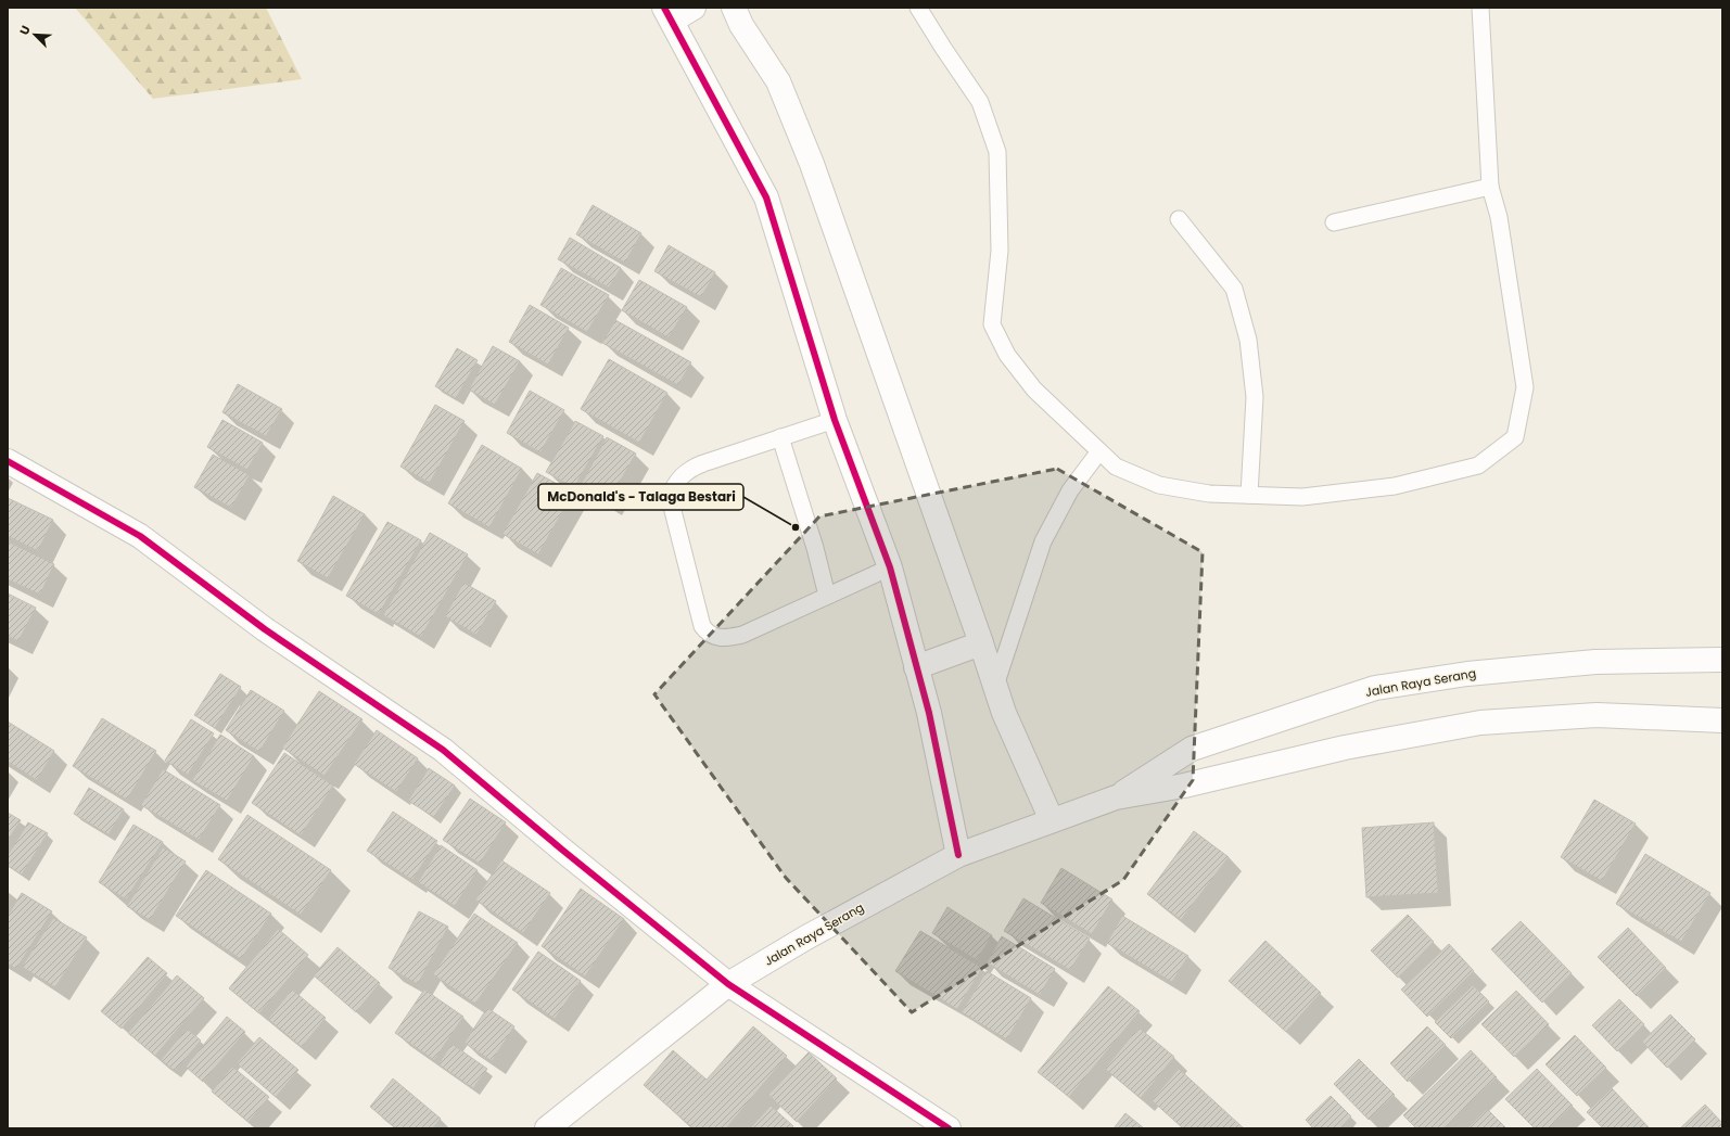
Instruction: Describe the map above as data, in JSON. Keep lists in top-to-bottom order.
{
  "streets": {
    "main road": ["Jalan Raya Serang"]
  },
  "places": ["McDonald's - Talaga Bestari"],
  "north": "top left"
}
